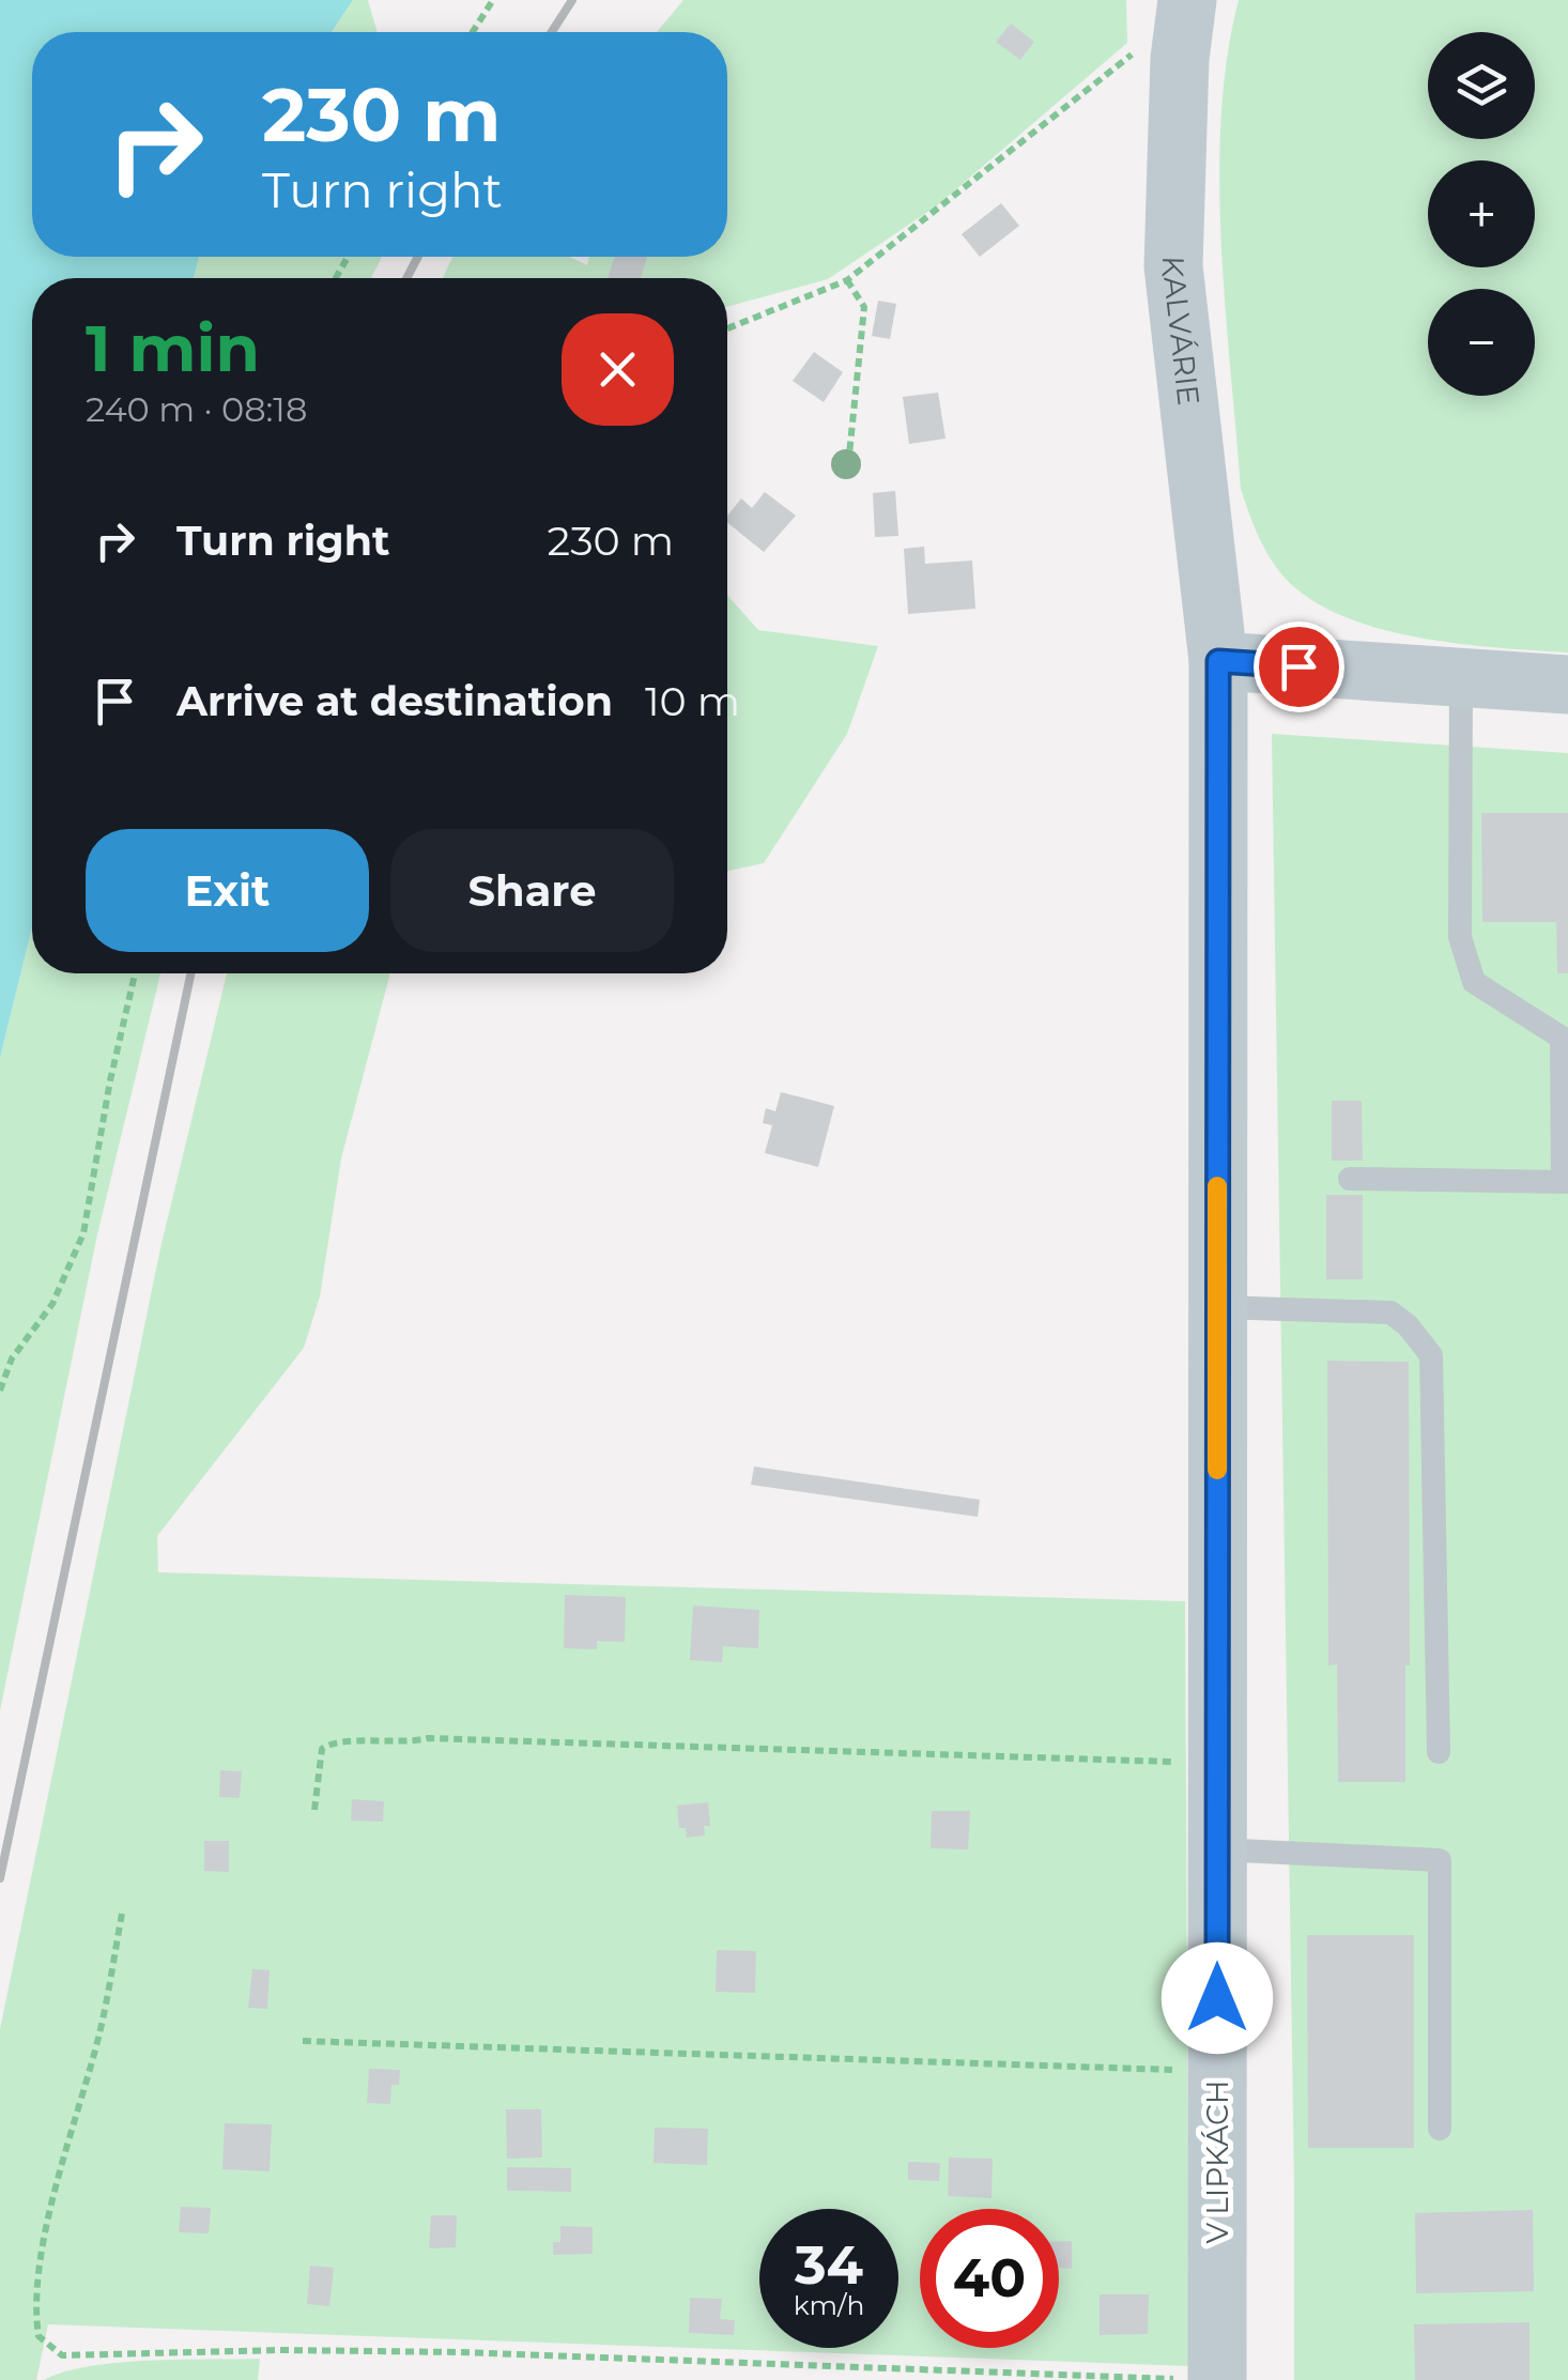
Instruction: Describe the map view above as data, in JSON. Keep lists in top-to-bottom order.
{
  "streets": {
    "street": ["KALVÁRIE", "V LIPKÁCH"]
  },
  "crossings": [
    ["KALVÁRIE", "V LIPKÁCH"]
  ],
  "page": {
    "map_buttons": ["+", "−"],
    "turn": ["230 m", "Turn right"],
    "heading": ["1 min", "240 m · 08:18"],
    "list": [
      {
        "name": "Turn right",
        "value": "230 m"
      },
      {
        "name": "Arrive at destination",
        "value": "10 m"
      }
    ],
    "buttons": ["Exit", "Share"],
    "speed": "34 km/h",
    "limit": "40"
  }
}
